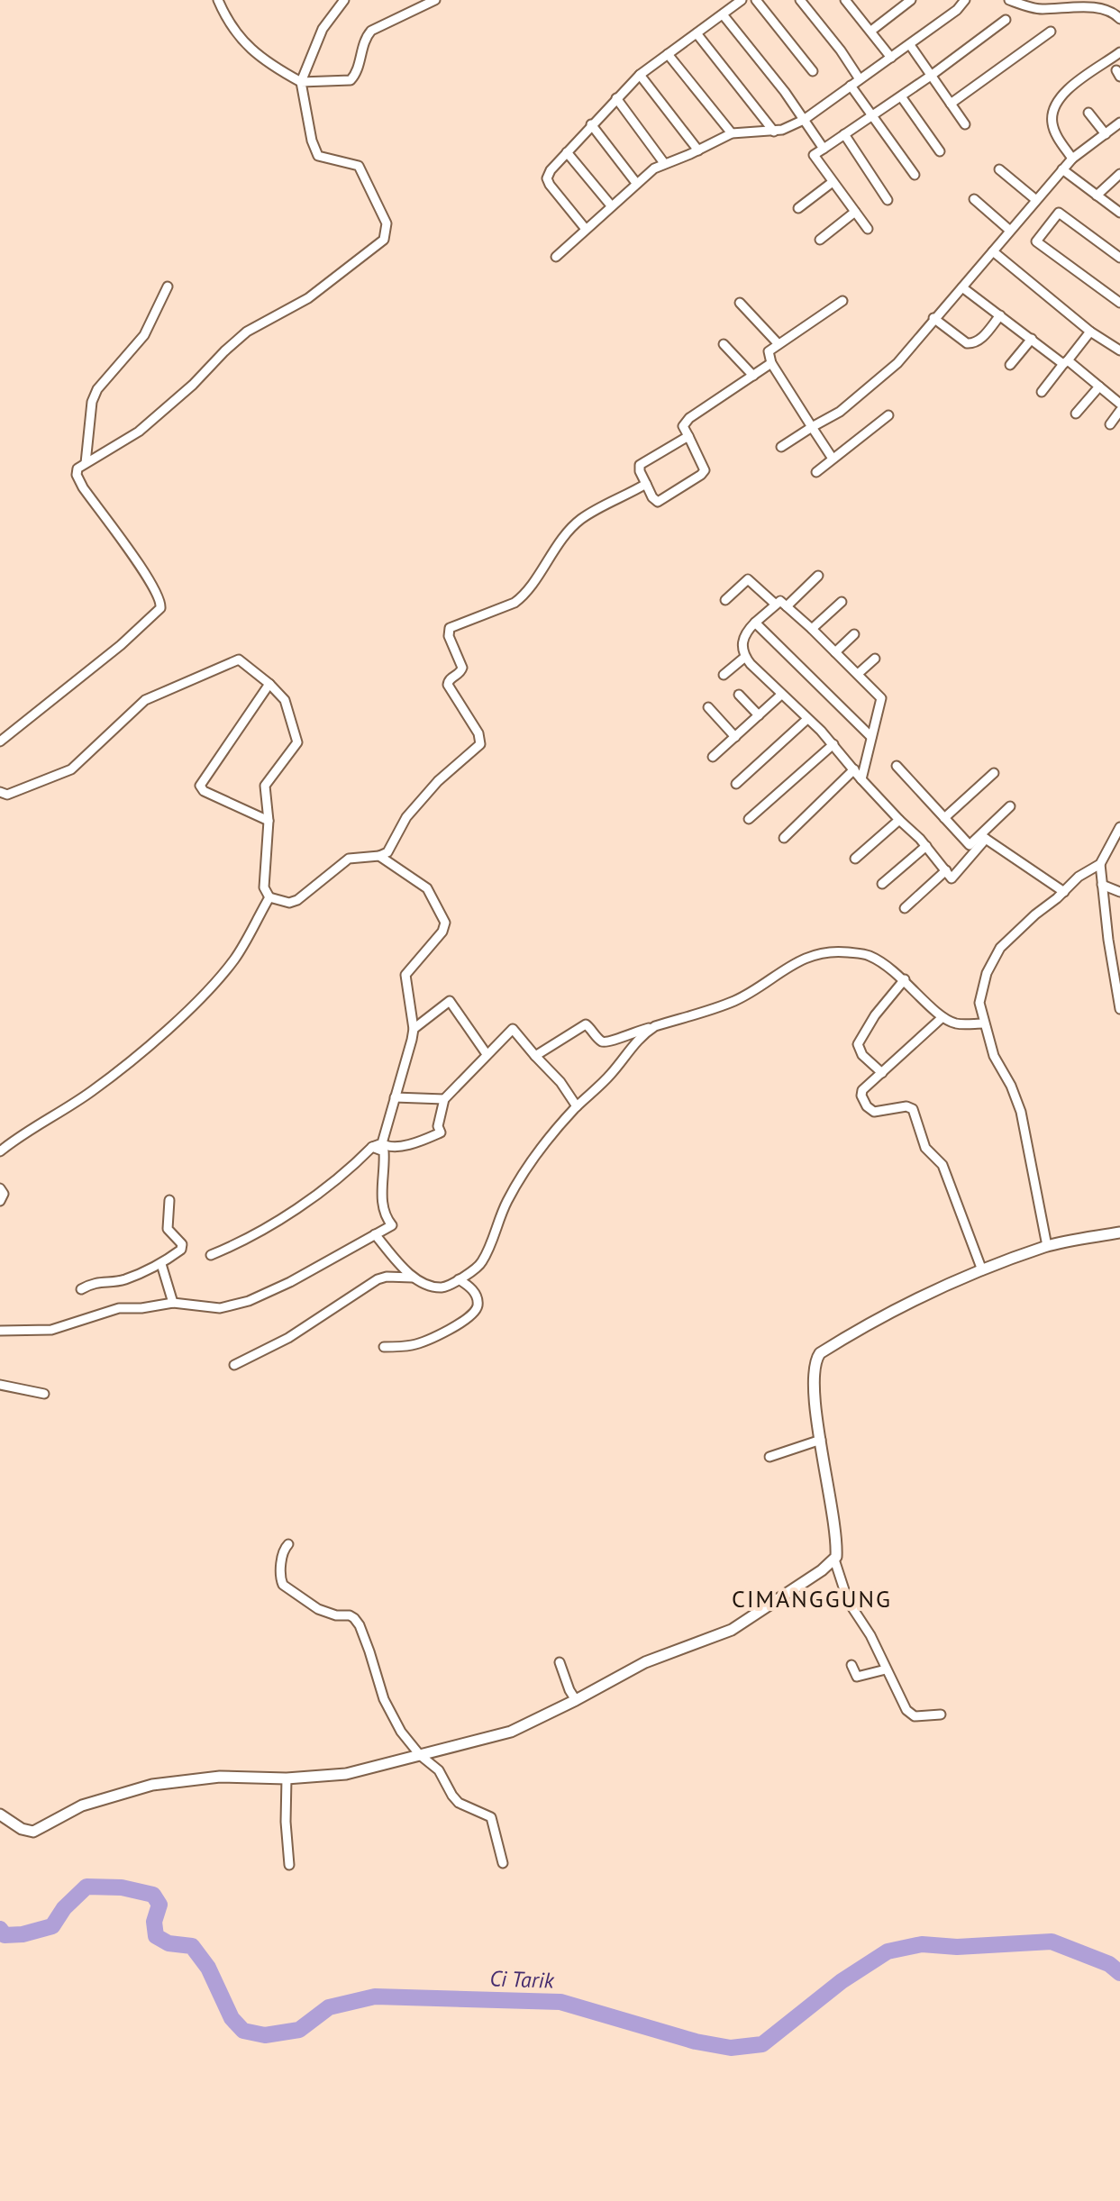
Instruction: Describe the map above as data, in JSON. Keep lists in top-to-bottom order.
{
  "districts": ["CIMANGGUNG"],
  "water": ["Ci Tarik"]
}
